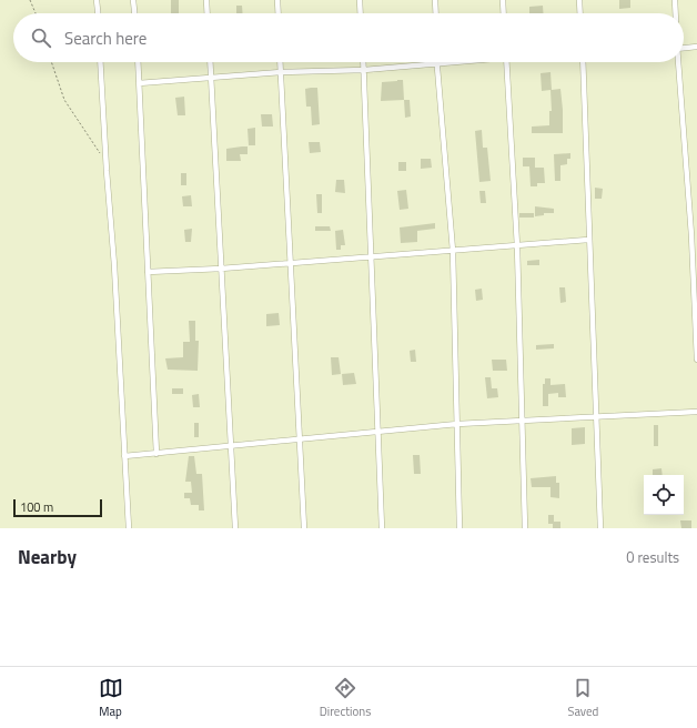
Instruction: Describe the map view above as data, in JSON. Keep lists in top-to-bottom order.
{
  "scale_bar": "100 m",
  "page": {
    "search": "Search here",
    "scale": "100 m",
    "heading": ["Nearby", "0 results"],
    "nav": ["Map", "Directions", "Saved"]
  }
}
